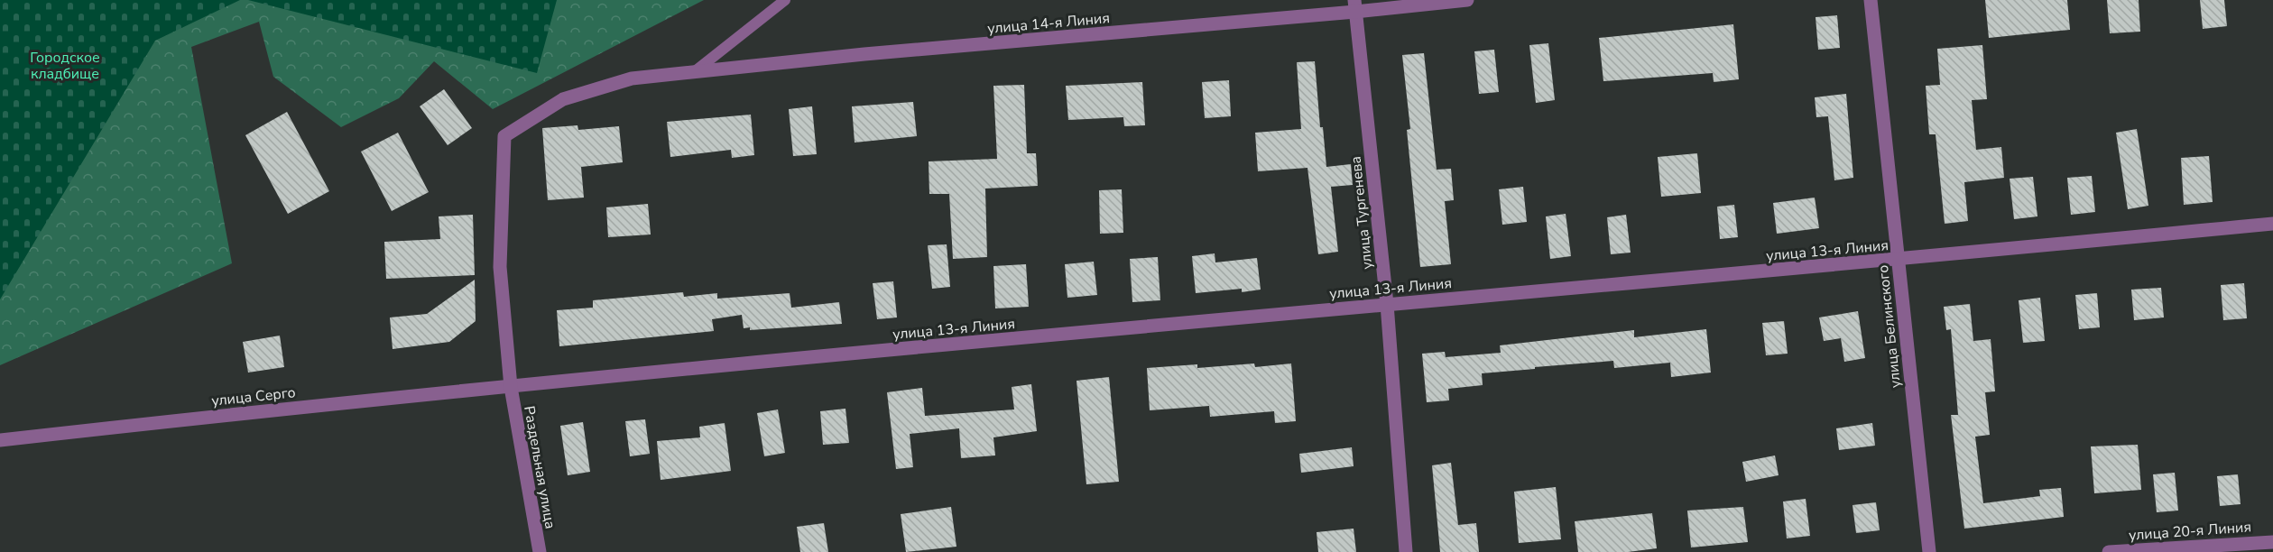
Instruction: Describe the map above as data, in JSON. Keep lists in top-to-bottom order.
{
  "streets": {
    "street": [
      "улица 14-я Линия",
      "улица Тургенева",
      "улица 13-я Линия",
      "улица Белинского",
      "улица Серго",
      "Раздельная улица",
      "улица 20-я Линия"
    ]
  },
  "crossings": [
    ["улица 14-я Линия", "улица Тургенева"],
    ["улица 14-я Линия", "Раздельная улица"],
    ["улица Тургенева", "улица 13-я Линия"],
    ["улица 13-я Линия", "улица Белинского"],
    ["улица 13-я Линия", "улица Серго"],
    ["улица 13-я Линия", "Раздельная улица"],
    ["улица Серго", "Раздельная улица"]
  ],
  "parks": ["Городское кладбище"]
}
